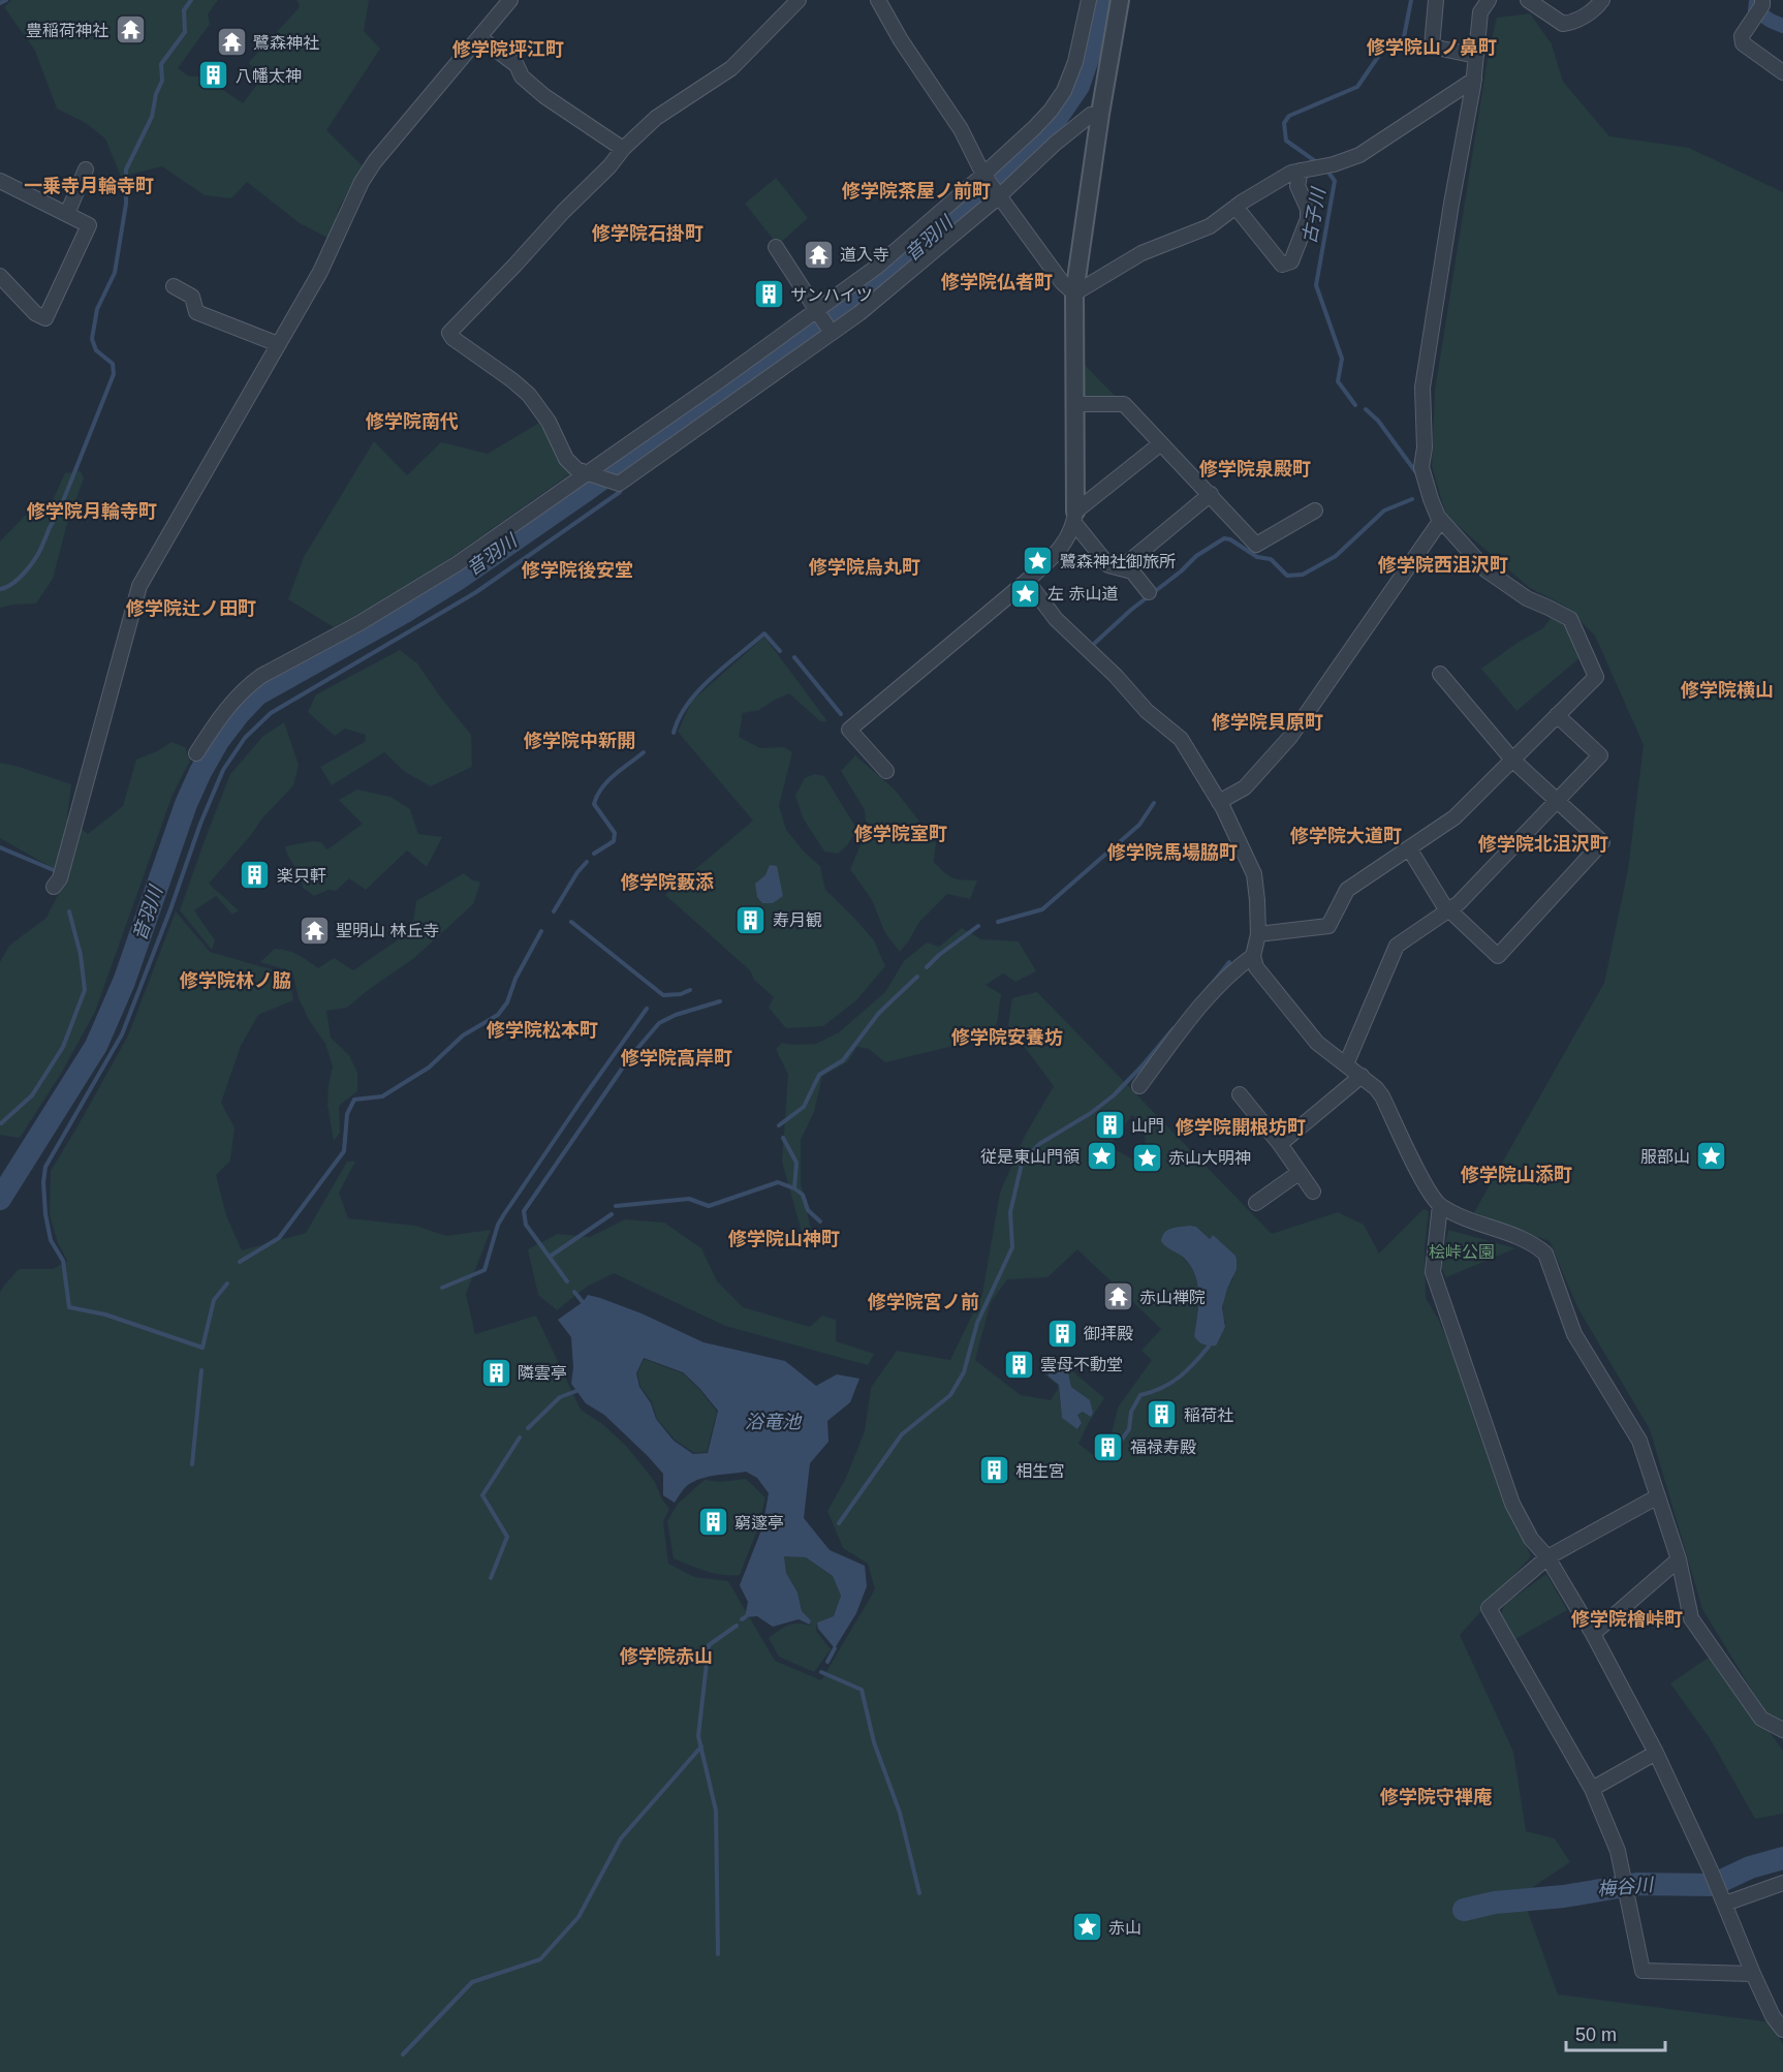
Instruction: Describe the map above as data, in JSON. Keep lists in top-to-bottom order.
{
  "districts": [
    "修学院山ノ鼻町",
    "修学院坪江町",
    "一乗寺月輪寺町",
    "修学院茶屋ノ前町",
    "修学院石掛町",
    "修学院仏者町",
    "修学院南代",
    "修学院泉殿町",
    "修学院月輪寺町",
    "修学院西沮沢町",
    "修学院烏丸町",
    "修学院後安堂",
    "修学院辻ノ田町",
    "修学院横山",
    "修学院貝原町",
    "修学院中新開",
    "修学院室町",
    "修学院大道町",
    "修学院北沮沢町",
    "修学院馬場脇町",
    "修学院藪添",
    "修学院林ノ脇",
    "修学院松本町",
    "修学院安養坊",
    "修学院高岸町",
    "修学院開根坊町",
    "修学院山添町",
    "修学院山神町",
    "修学院宮ノ前",
    "修学院檜峠町",
    "修学院赤山",
    "修学院守禅庵"
  ],
  "water": [
    "古子川",
    "音羽川",
    "浴竜池",
    "梅谷川"
  ],
  "parks": ["桧峠公園"],
  "places": {
    "temple": [
      "豊稲荷神社",
      "鷺森神社",
      "道入寺",
      "聖明山 林丘寺",
      "赤山禅院"
    ],
    "building": [
      "八幡太神",
      "サンハイツ",
      "楽只軒",
      "寿月観",
      "山門",
      "御拝殿",
      "雲母不動堂",
      "隣雲亭",
      "稲荷社",
      "福禄寿殿",
      "相生宮",
      "窮邃亭"
    ],
    "place": [
      "鷺森神社御旅所",
      "左 赤山道",
      "従是東山門領",
      "服部山",
      "赤山大明神",
      "赤山"
    ]
  },
  "scale_bar": "50 m"
}
